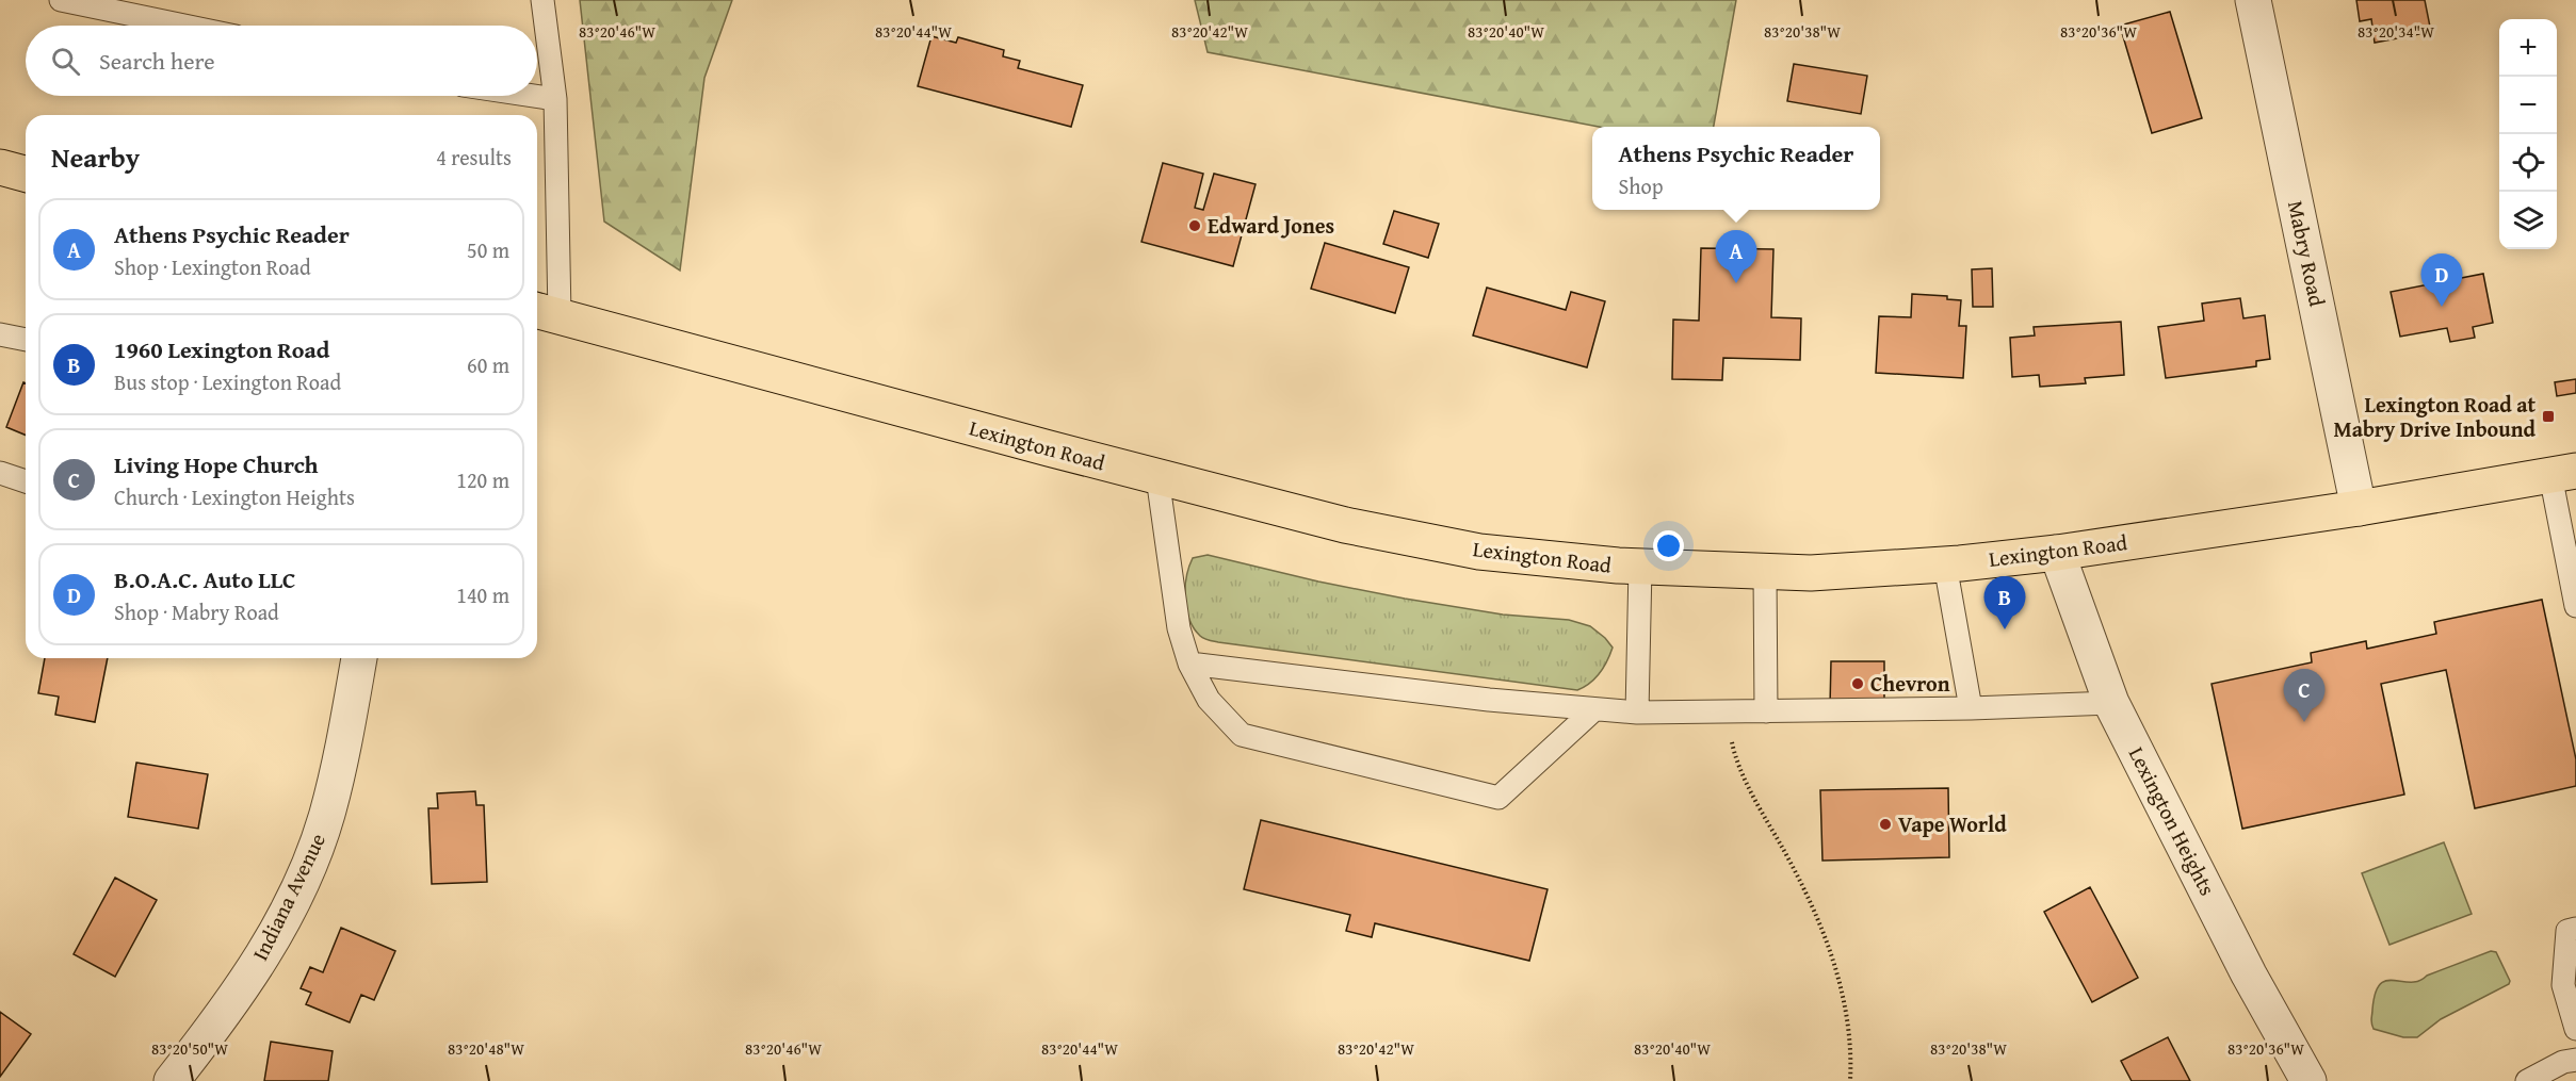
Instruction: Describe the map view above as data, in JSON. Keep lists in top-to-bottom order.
{
  "streets": {
    "highway": ["Lexington Road"],
    "street": ["Mabry Road", "Lexington Heights", "Indiana Avenue"]
  },
  "crossings": [
    ["Mabry Road", "Lexington Road"],
    ["Lexington Road", "Lexington Heights"]
  ],
  "places": {
    "other": ["Edward Jones", "Chevron", "Vape World"],
    "transit": ["Lexington Road at Mabry Drive Inbound"]
  },
  "page": {
    "map_buttons": ["+", "−"],
    "search": "Search here",
    "heading": ["Nearby", "4 results"],
    "popup": ["Athens Psychic Reader", "Shop"],
    "list": [
      {
        "mark": "A",
        "name": "Athens Psychic Reader",
        "note": "Shop · Lexington Road",
        "value": "50 m"
      },
      {
        "mark": "B",
        "name": "1960 Lexington Road",
        "note": "Bus stop · Lexington Road",
        "value": "60 m"
      },
      {
        "mark": "C",
        "name": "Living Hope Church",
        "note": "Church · Lexington Heights",
        "value": "120 m"
      },
      {
        "mark": "D",
        "name": "B.O.A.C. Auto LLC",
        "note": "Shop · Mabry Road",
        "value": "140 m"
      }
    ],
    "pins": [
      "A",
      "D",
      "B",
      "C"
    ]
  },
  "coordinates": [
    "83°20'46\"W",
    "83°20'44\"W",
    "83°20'42\"W",
    "83°20'40\"W",
    "83°20'38\"W",
    "83°20'36\"W",
    "83°20'34\"W",
    "83°20'50\"W",
    "83°20'48\"W"
  ]
}
